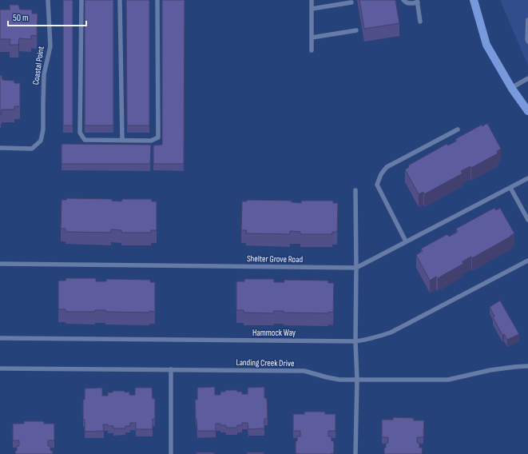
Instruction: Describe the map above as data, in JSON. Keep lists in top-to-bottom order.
{
  "streets": {
    "lane": [
      "Coastal Point",
      "Shelter Grove Road",
      "Hammock Way",
      "Landing Creek Drive"
    ]
  },
  "scale_bar": "50 m"
}
